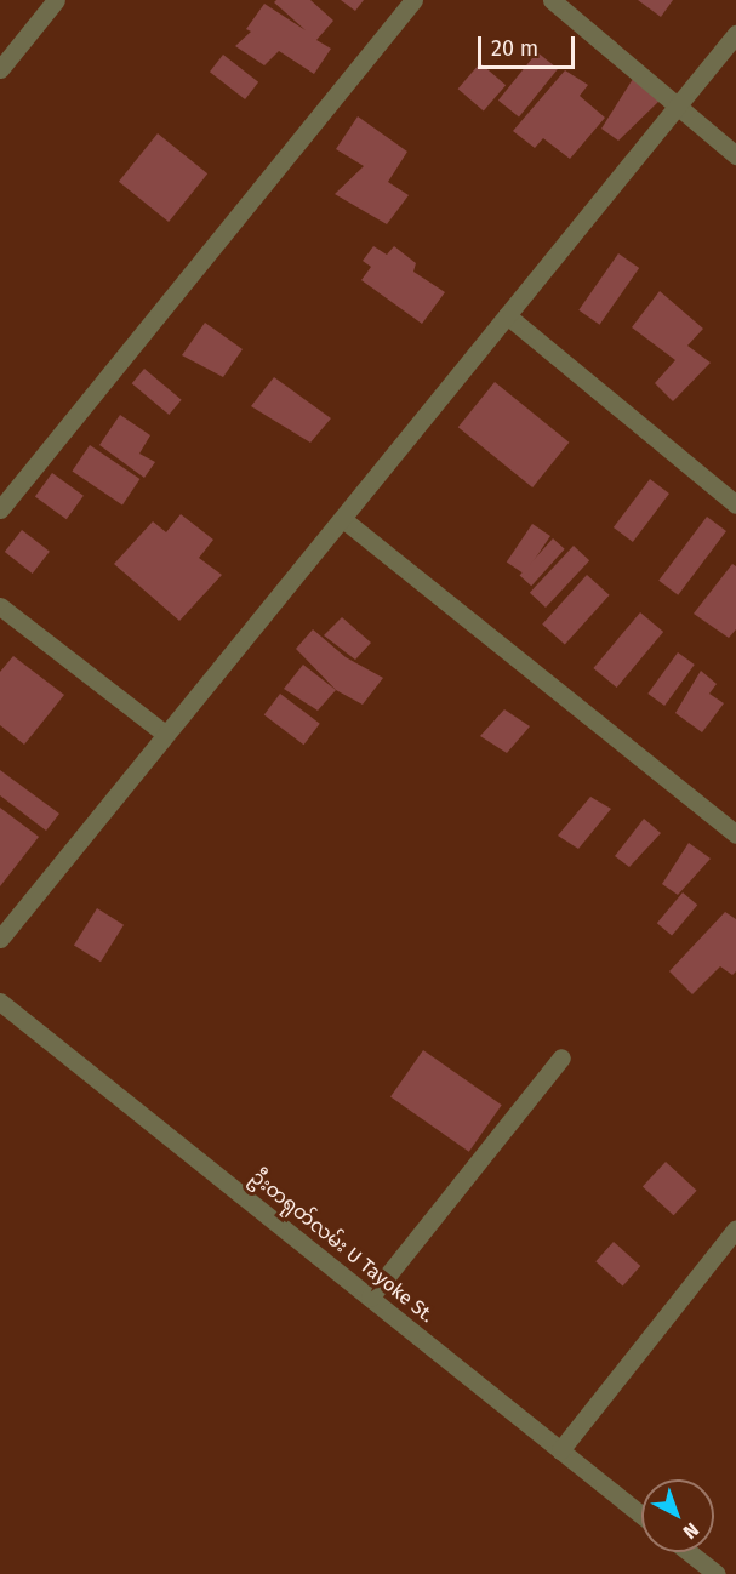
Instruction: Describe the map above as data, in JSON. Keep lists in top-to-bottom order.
{
  "streets": {
    "street": ["ဦးတရုတ်လမ်း U Tayoke St."]
  },
  "scale_bar": "20 m",
  "north": "bottom right"
}
